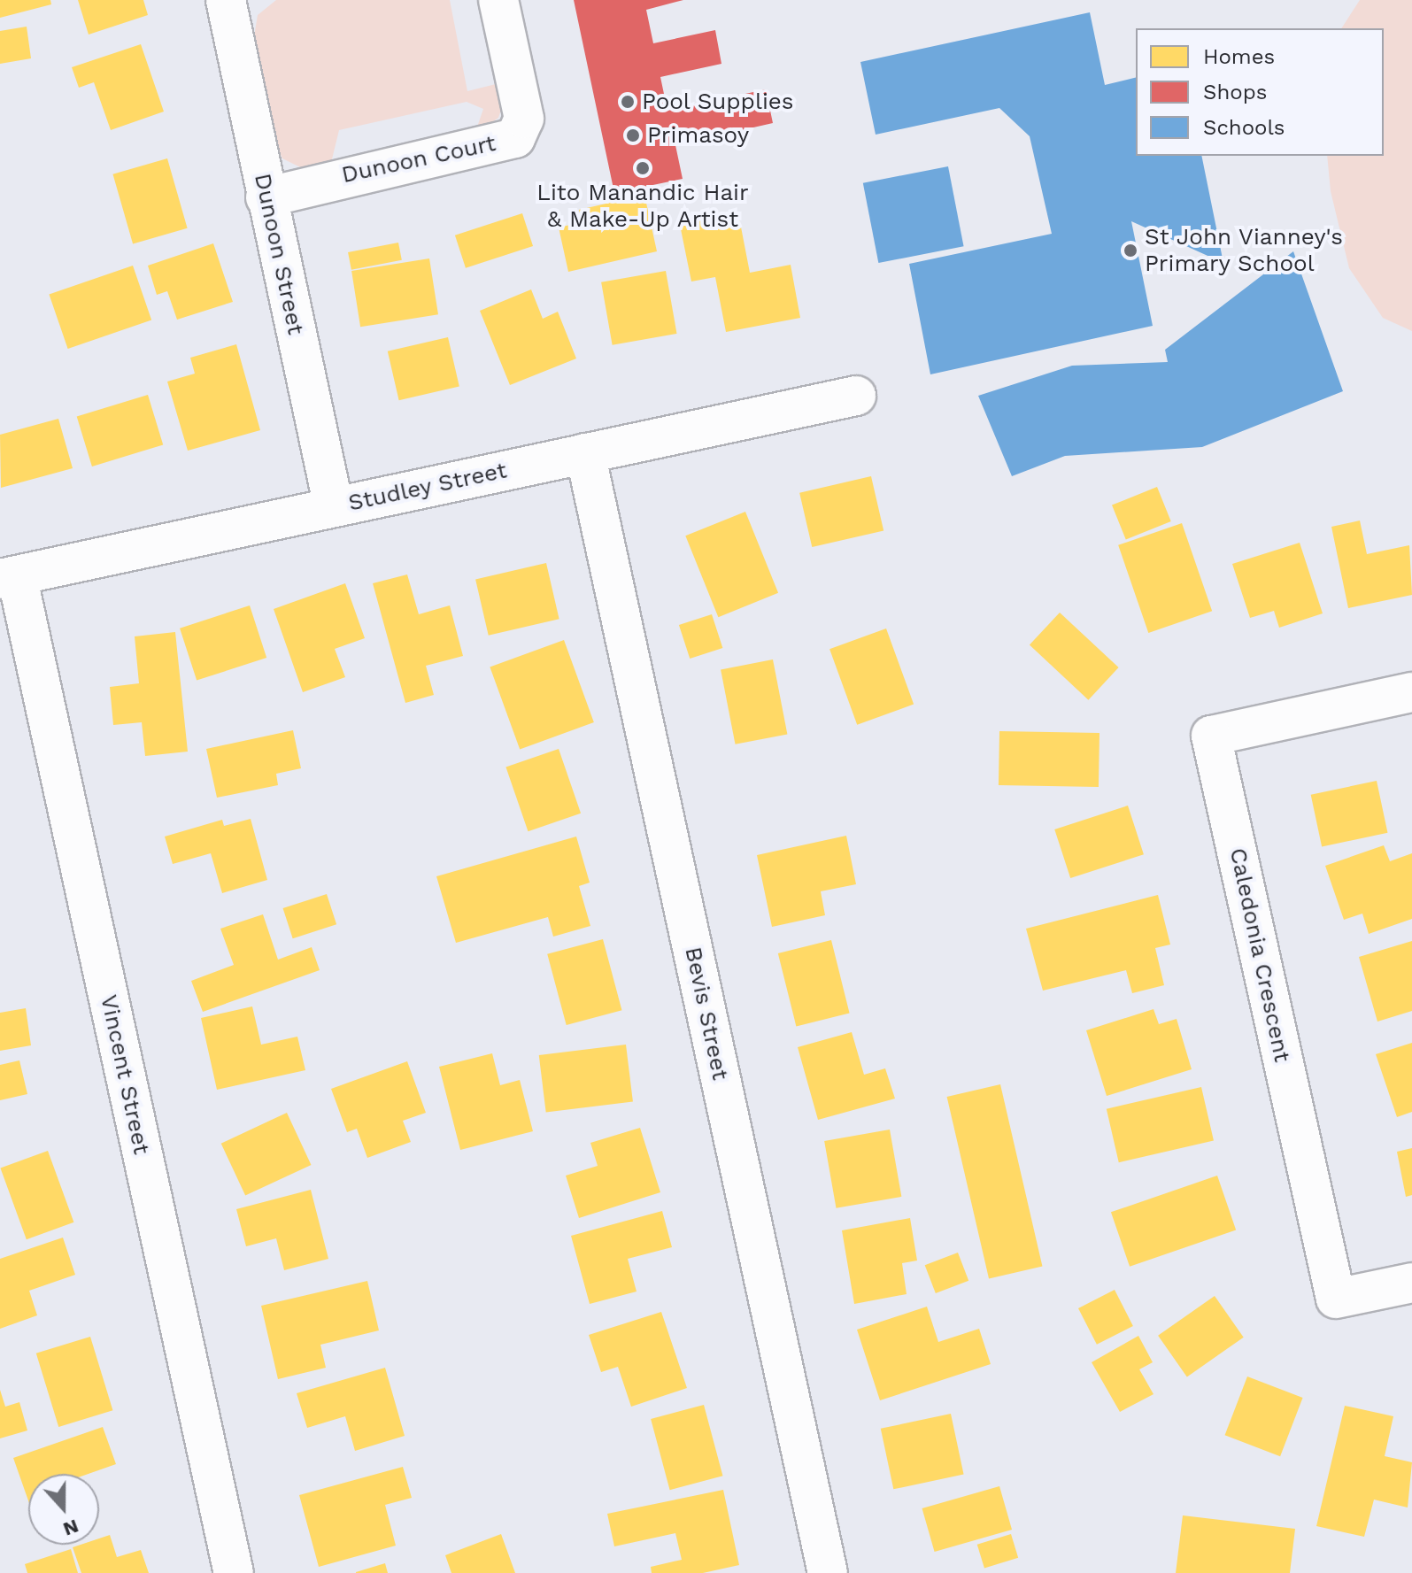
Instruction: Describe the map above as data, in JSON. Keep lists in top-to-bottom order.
{
  "streets": {
    "street": [
      "Dunoon Court",
      "Dunoon Street",
      "Studley Street",
      "Caledonia Crescent",
      "Bevis Street",
      "Vincent Street"
    ]
  },
  "crossings": [
    ["Dunoon Court", "Dunoon Street"],
    ["Dunoon Street", "Studley Street"],
    ["Studley Street", "Bevis Street"],
    ["Studley Street", "Vincent Street"]
  ],
  "places": [
    "Pool Supplies",
    "Primasoy",
    "Lito Manandic Hair & Make-Up Artist",
    "St John Vianney's Primary School"
  ],
  "legend": ["Homes", "Shops", "Schools"],
  "north": "bottom"
}
